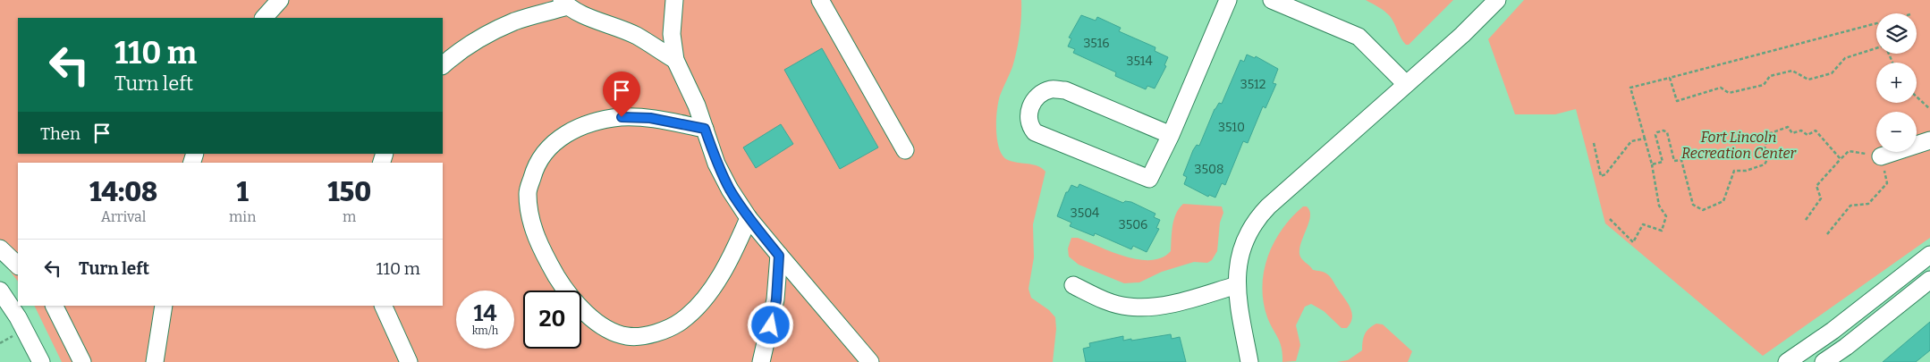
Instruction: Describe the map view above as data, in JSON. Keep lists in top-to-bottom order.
{
  "parks": ["Fort Lincoln Recreation Center"],
  "house_numbers": [
    "3516",
    "3514",
    "3512",
    "3510",
    "3508",
    "3504",
    "3506"
  ],
  "page": {
    "map_buttons": ["+", "−"],
    "turn": ["110 m", "Turn left"],
    "then": "Then",
    "eta": [
      "14:08",
      "Arrival",
      "1",
      "min",
      "150",
      "m"
    ],
    "list": [
      {
        "name": "Turn left",
        "value": "110 m"
      }
    ],
    "speed": "14 km/h",
    "limit": "20"
  }
}
